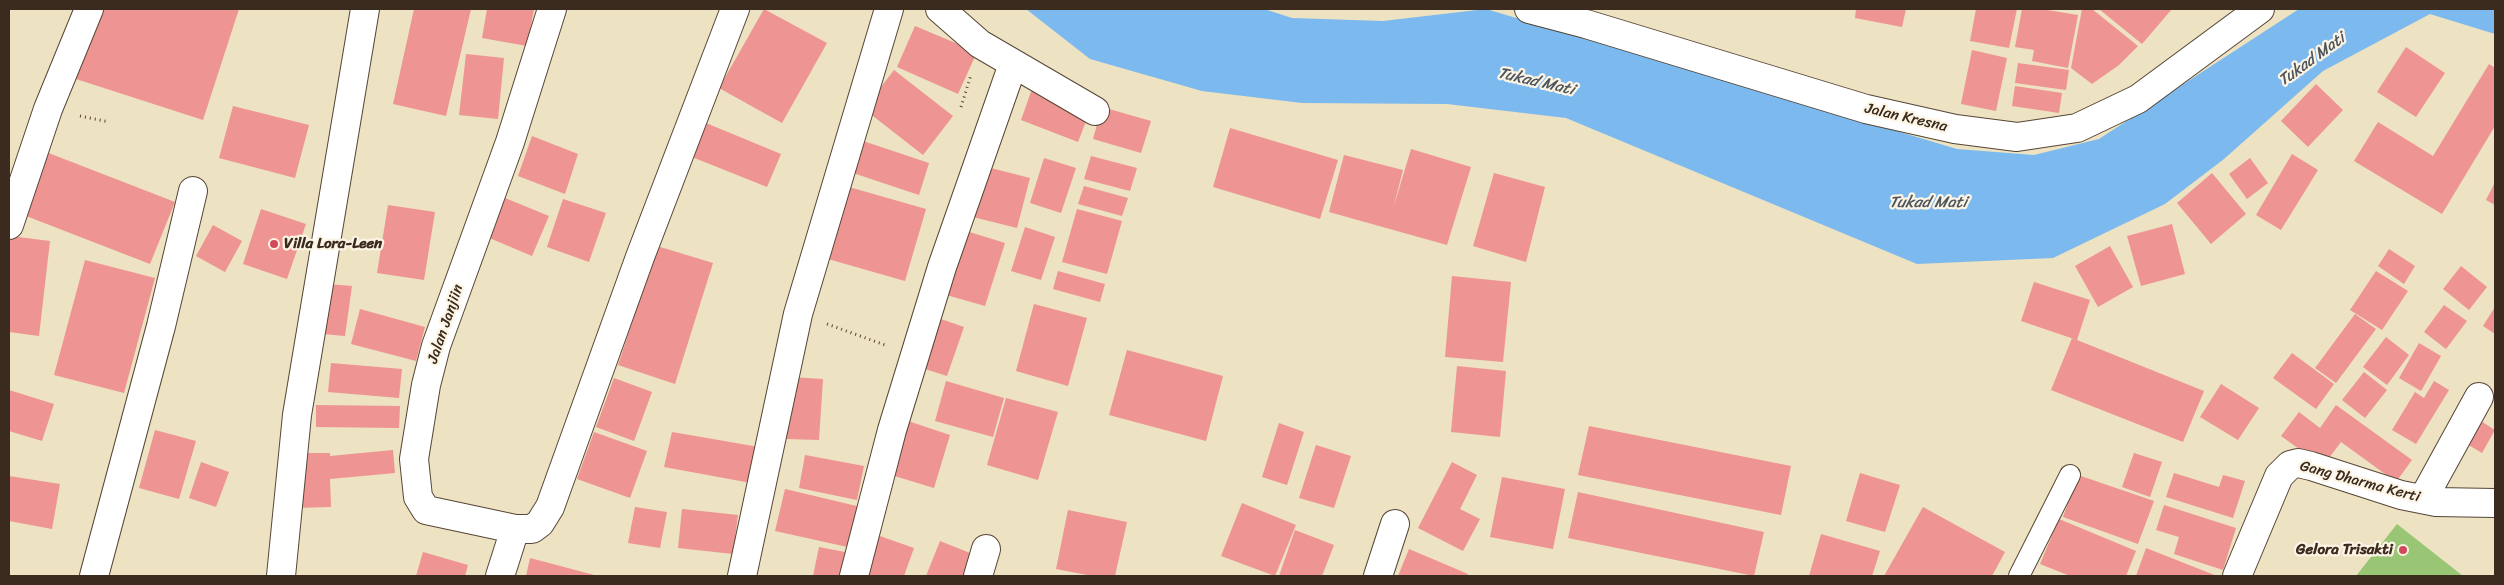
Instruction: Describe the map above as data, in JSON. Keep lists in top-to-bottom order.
{
  "streets": {
    "street": ["Jalan Kresna", "Jalan Janjiin", "Gang Dharma Kerti"]
  },
  "water": ["Tukad Mati"],
  "places": ["Villa Lora-Leen", "Gelora Trisakti"]
}
